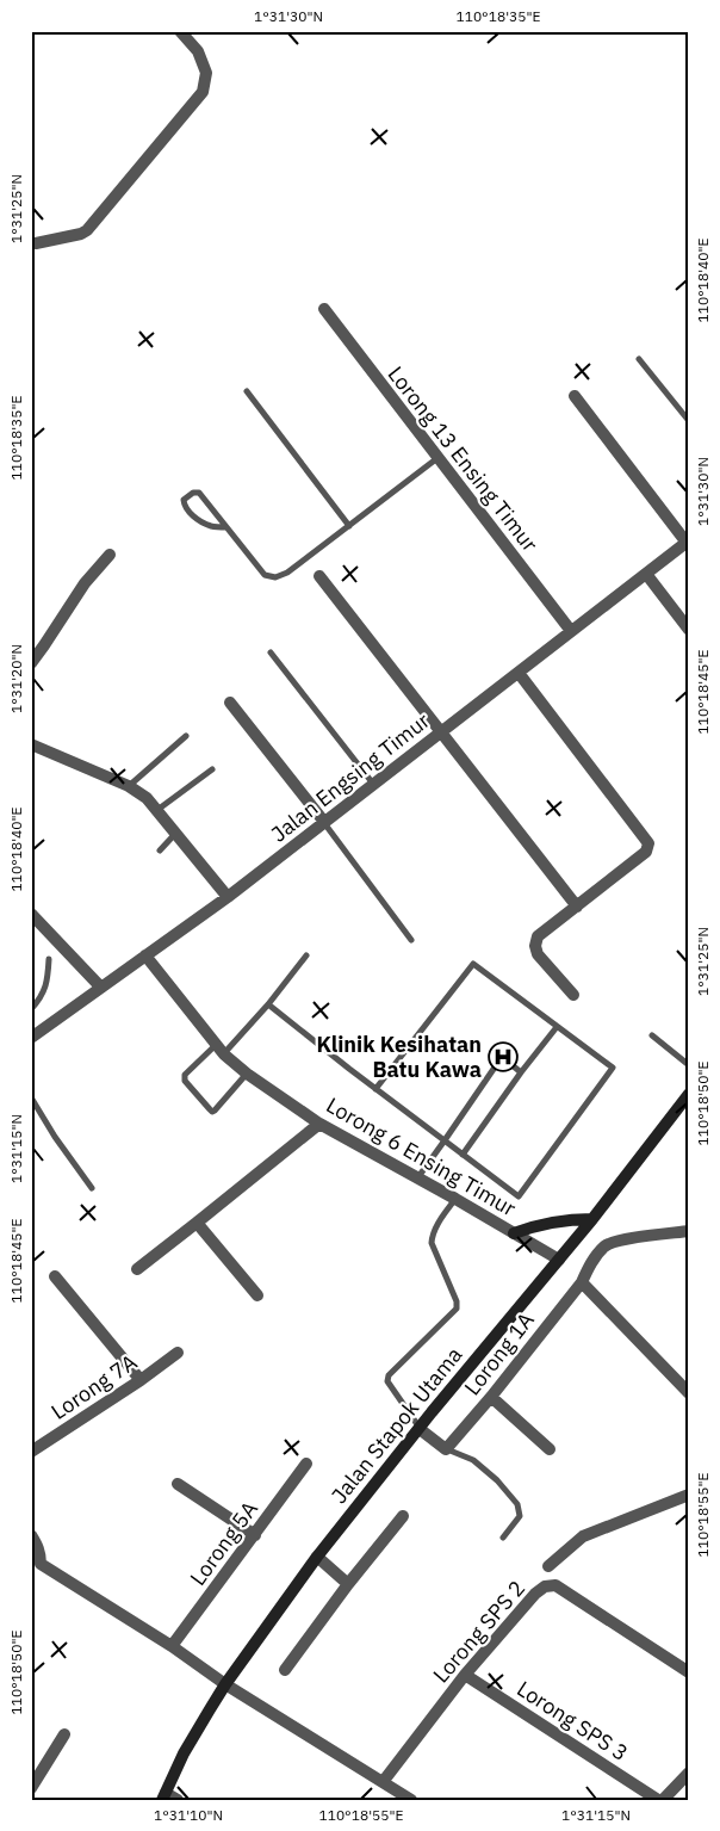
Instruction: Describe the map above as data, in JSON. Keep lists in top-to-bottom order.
{
  "streets": {
    "main road": ["Jalan Stapok Utama"],
    "street": [
      "Lorong 13 Ensing Timur",
      "Jalan Engsing Timur",
      "Lorong 6 Ensing Timur",
      "Lorong 1A",
      "Lorong 7A",
      "Lorong 5A",
      "Lorong SPS 2",
      "Lorong SPS 3"
    ]
  },
  "crossings": [
    ["Lorong 13 Ensing Timur", "Jalan Engsing Timur"],
    ["Jalan Engsing Timur", "Lorong 6 Ensing Timur"],
    ["Lorong 6 Ensing Timur", "Jalan Stapok Utama"],
    ["Lorong SPS 2", "Lorong SPS 3"]
  ],
  "places": {
    "hospital": ["Klinik Kesihatan Batu Kawa"]
  },
  "coordinates": [
    "1°31'30\"N",
    "110°18'35\"E",
    "1°31'25\"N",
    "110°18'40\"E",
    "1°31'20\"N",
    "110°18'45\"E",
    "110°18'50\"E",
    "1°31'15\"N",
    "110°18'55\"E",
    "1°31'10\"N"
  ]
}
